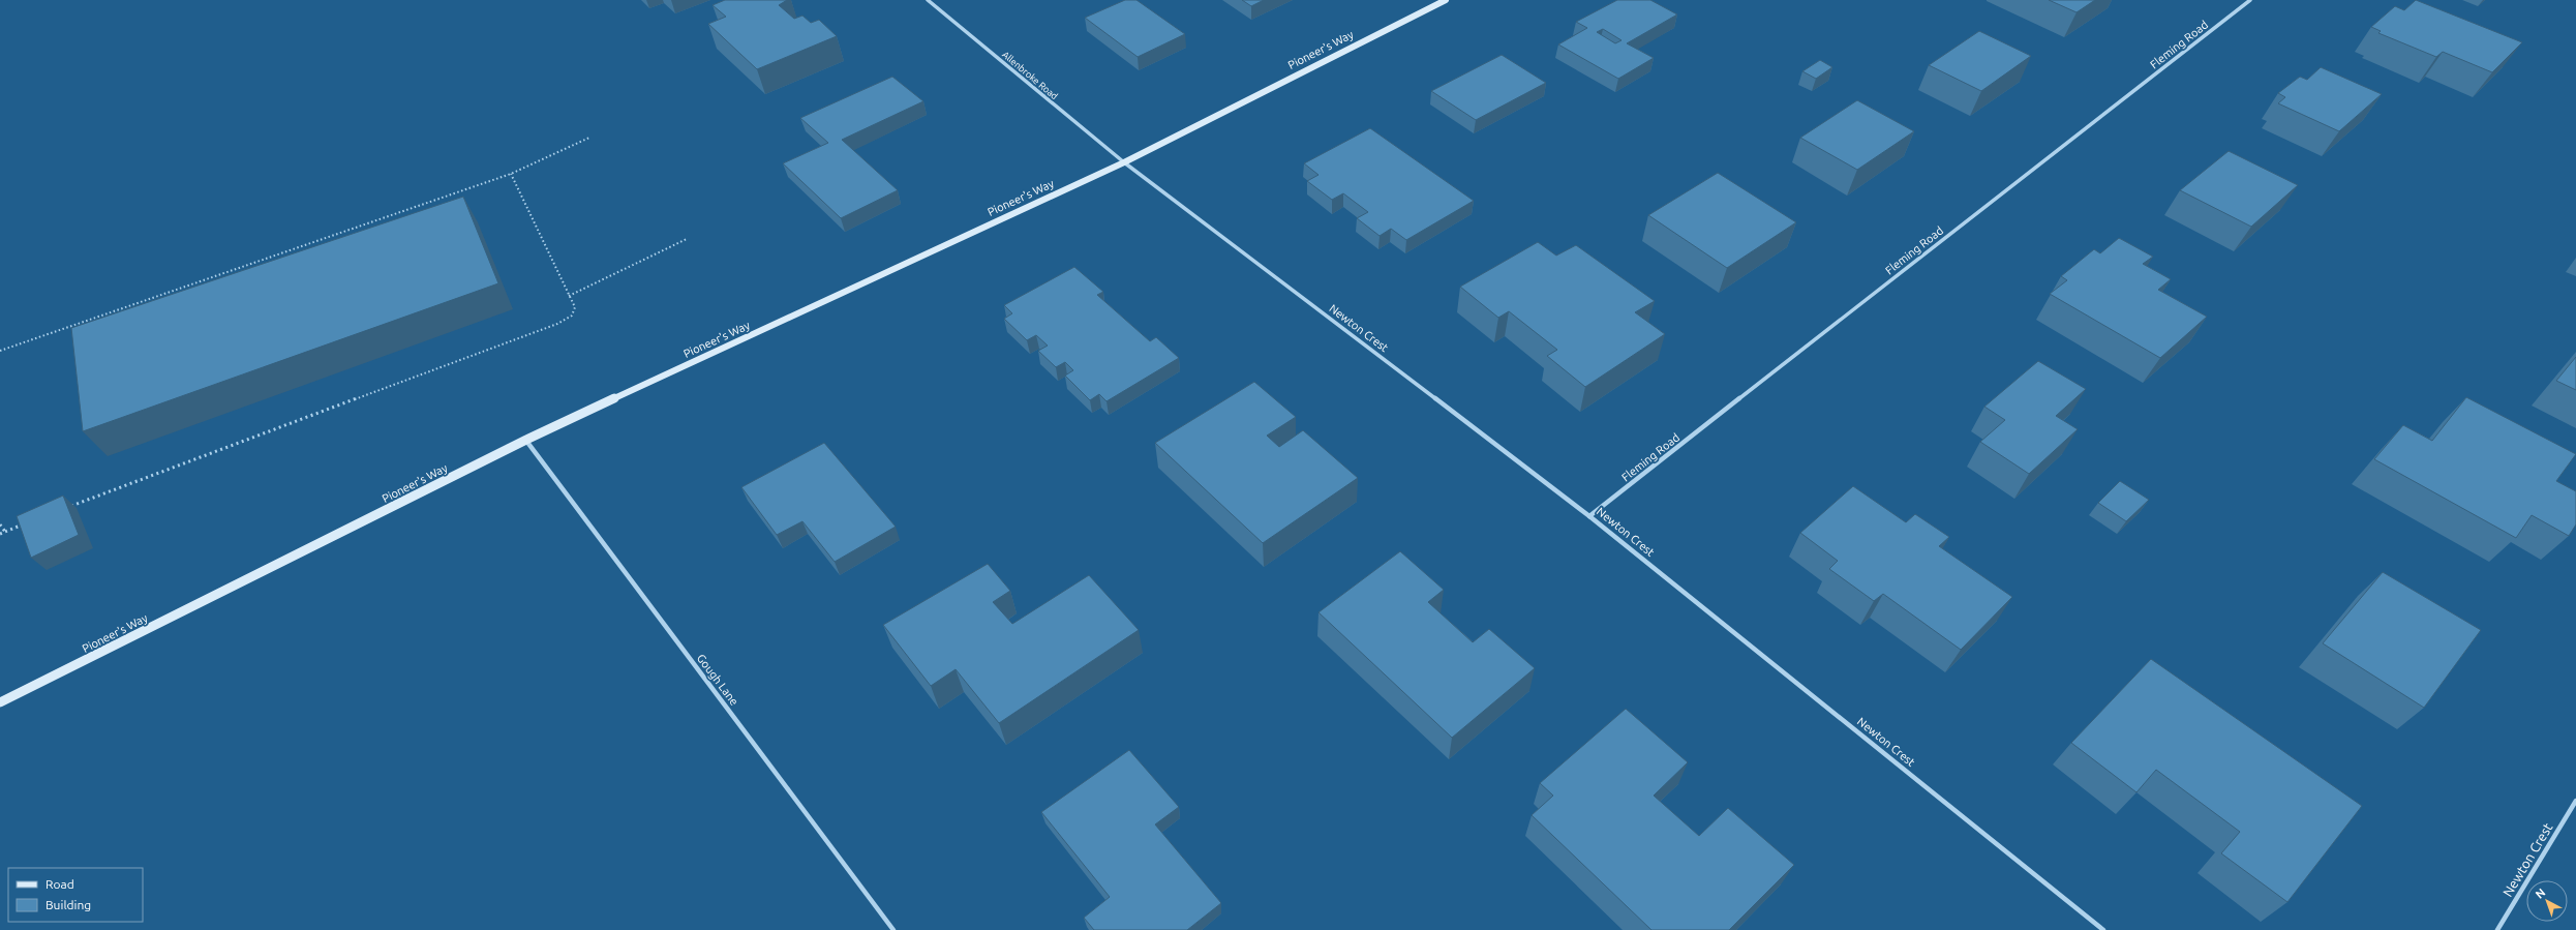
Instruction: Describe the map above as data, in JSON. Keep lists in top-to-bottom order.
{
  "streets": {
    "main road": ["Pioneer's Way"],
    "street": [
      "Fleming Road",
      "Allenbroke Road",
      "Newton Crest",
      "Gough Lane"
    ]
  },
  "crossings": [
    ["Fleming Road", "Newton Crest"],
    ["Pioneer's Way", "Allenbroke Road"],
    ["Pioneer's Way", "Newton Crest"],
    ["Pioneer's Way", "Gough Lane"],
    ["Allenbroke Road", "Newton Crest"]
  ],
  "legend": ["Road", "Building"],
  "north": "top left"
}
